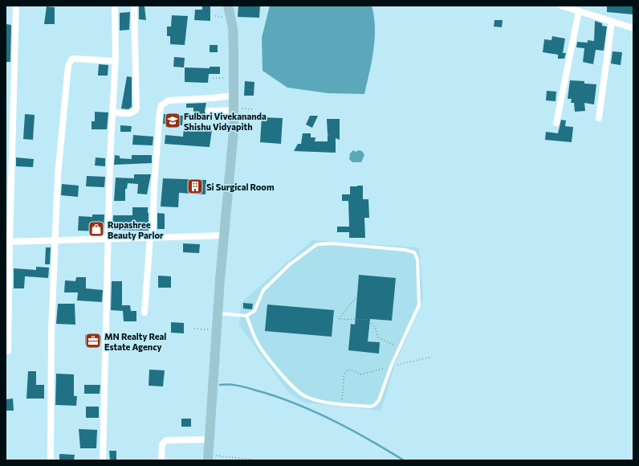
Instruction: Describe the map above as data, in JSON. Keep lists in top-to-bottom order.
{
  "places": {
    "school or university": ["Fulbari Vivekananda Shishu Vidyapith"],
    "building": ["Si Surgical Room"],
    "shop": ["Rupashree Beauty Parlor"],
    "office": ["MN Realty Real Estate Agency"]
  }
}
